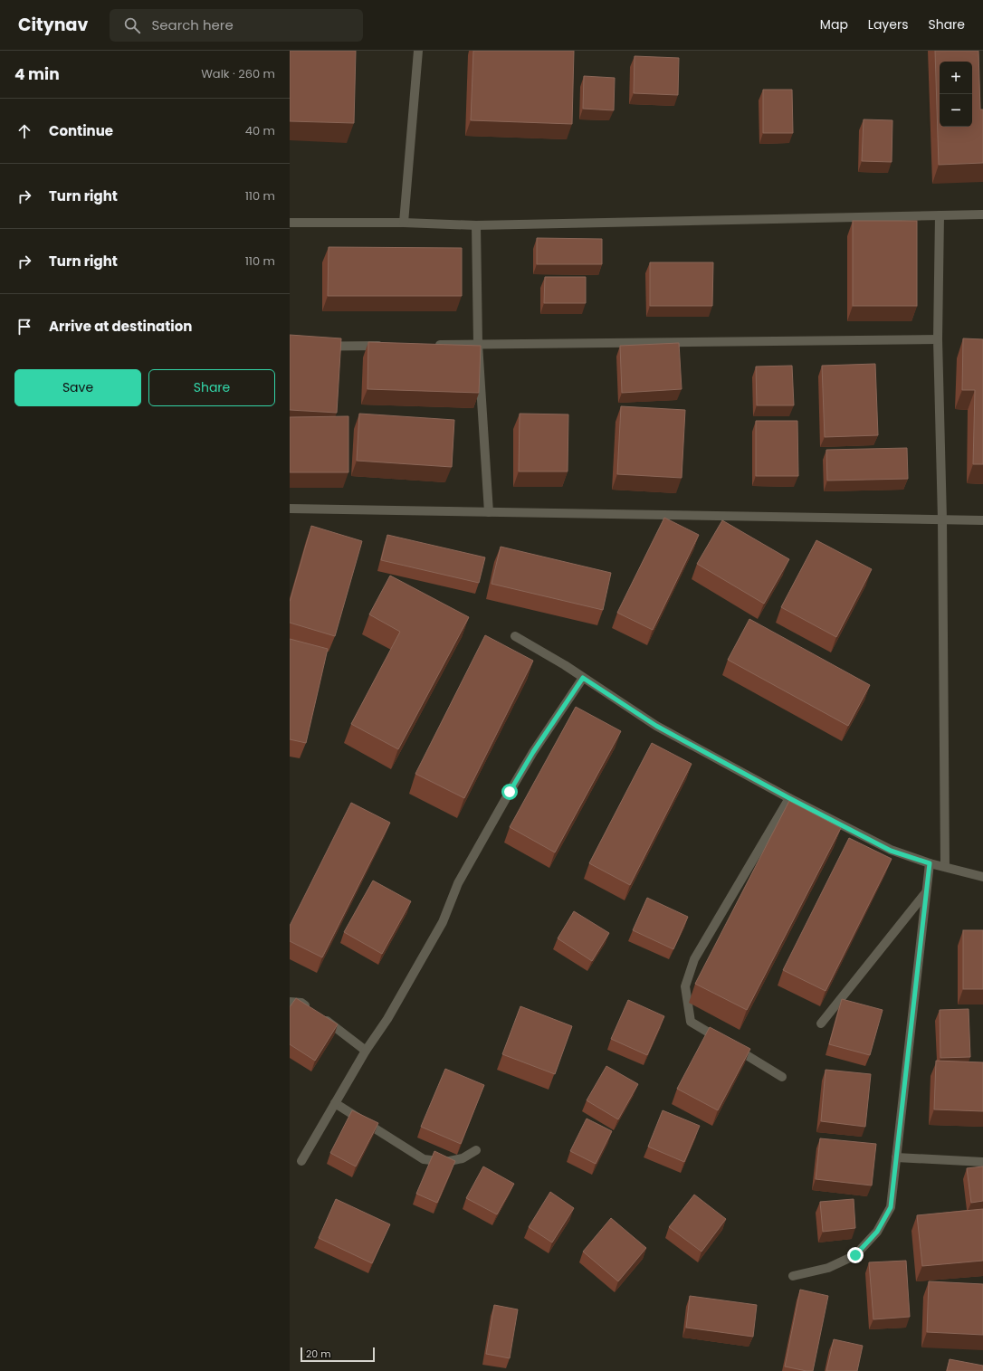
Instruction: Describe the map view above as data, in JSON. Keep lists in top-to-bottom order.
{
  "scale_bar": "20 m",
  "page": {
    "header": "Citynav",
    "search": "Search here",
    "nav": ["Map", "Layers", "Share"],
    "heading": ["4 min", "Walk · 260 m"],
    "map_buttons": ["+", "−"],
    "list": [
      ["Continue", "40 m"],
      ["Turn right", "110 m"],
      ["Turn right", "110 m"],
      "Arrive at destination"
    ],
    "buttons": ["Save", "Share"],
    "scale": "20 m"
  }
}
